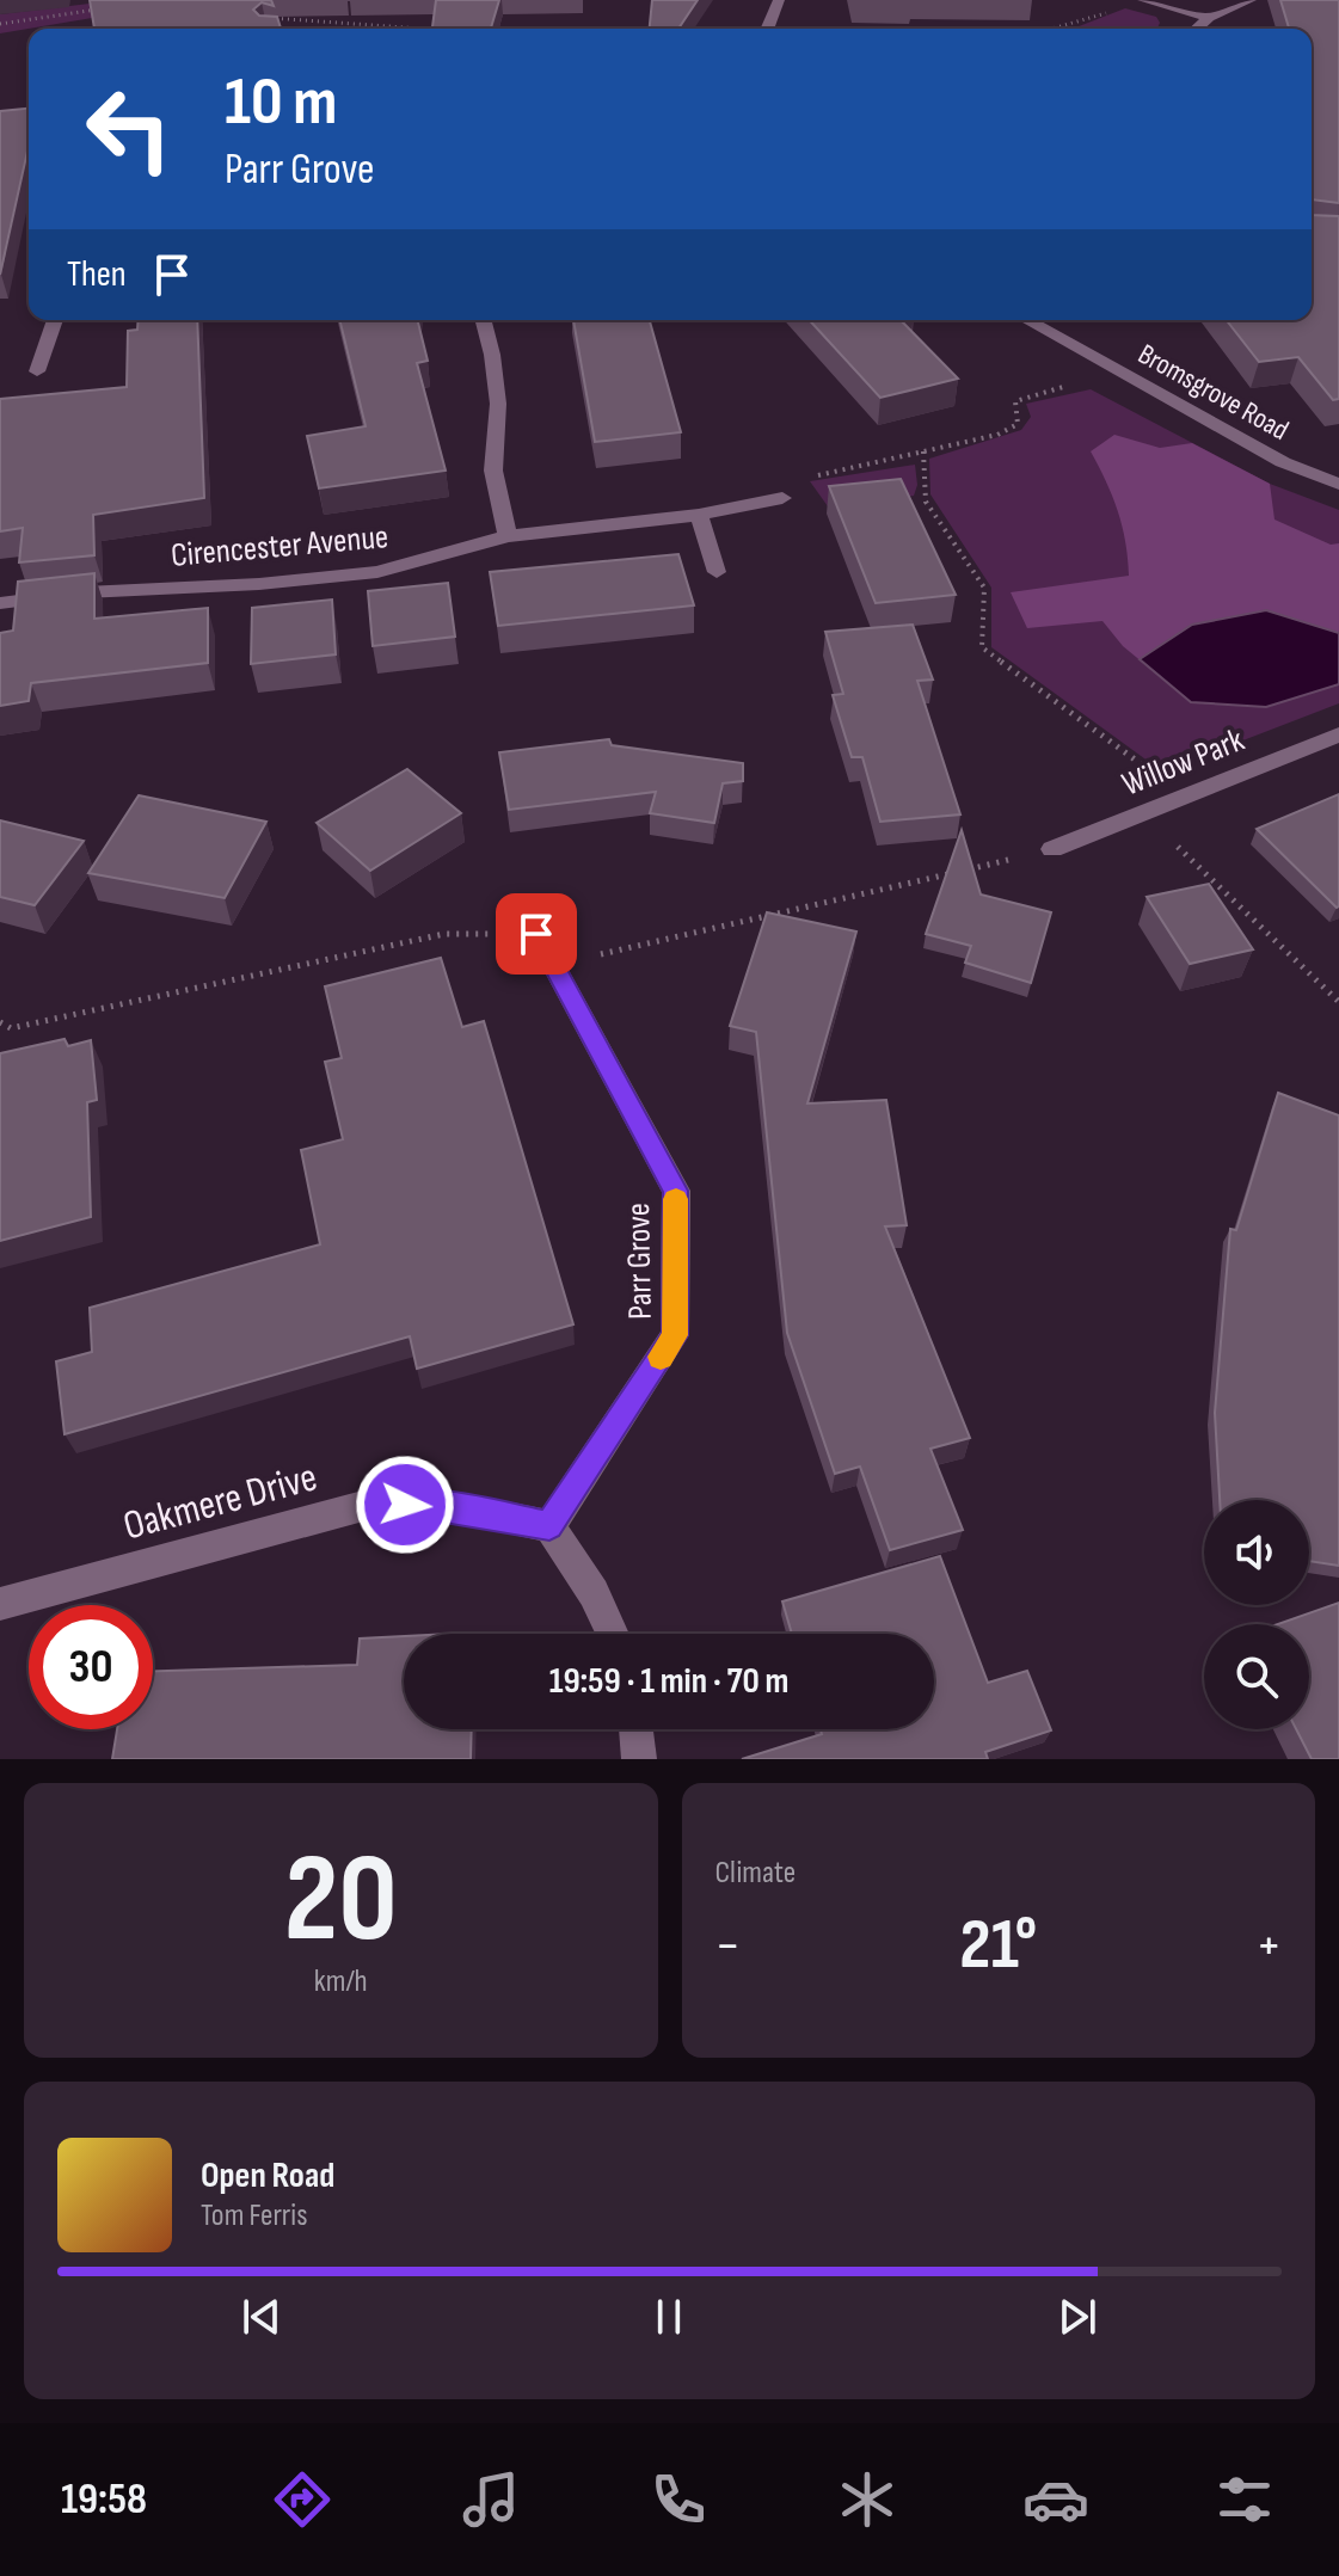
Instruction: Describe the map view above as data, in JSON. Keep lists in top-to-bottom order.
{
  "streets": {
    "street": [
      "Bromsgrove Road",
      "Cirencester Avenue",
      "Willow Park",
      "Parr Grove",
      "Oakmere Drive"
    ]
  },
  "crossings": [
    ["Parr Grove", "Oakmere Drive"]
  ],
  "page": {
    "turn": ["10 m", "Parr Grove"],
    "then": "Then",
    "limit": "30",
    "trip": "19:59 · 1 min · 70 m",
    "tile": [
      ["20", "km/h"],
      "Climate"
    ],
    "heat": ["−", "21°", "+"],
    "song": ["Open Road", "Tom Ferris"],
    "tabs": "19:58"
  }
}
